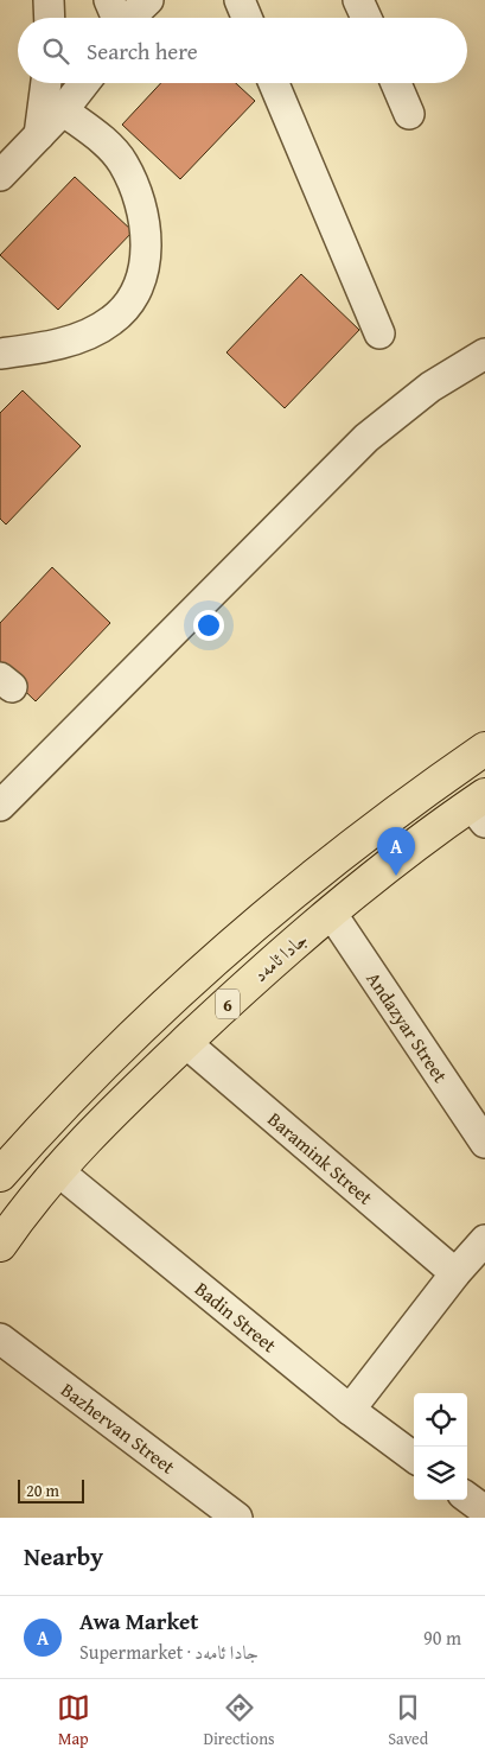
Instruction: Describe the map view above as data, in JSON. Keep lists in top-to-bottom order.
{
  "streets": {
    "main road": ["جادا ئامەد", "6"],
    "street": [
      "Andazyar Street",
      "Baramink Street",
      "Badin Street",
      "Bazhervan Street"
    ]
  },
  "crossings": [
    ["جادا ئامەد", "Andazyar Street"],
    ["جادا ئامەد", "Baramink Street"],
    ["جادا ئامەد", "Badin Street"]
  ],
  "scale_bar": "20 m",
  "page": {
    "search": "Search here",
    "pins": "A",
    "scale": "20 m",
    "heading": "Nearby",
    "list": [
      {
        "mark": "A",
        "name": "Awa Market",
        "note": "Supermarket · جادا ئامەد",
        "value": "90 m"
      }
    ],
    "nav": ["Map", "Directions", "Saved"]
  }
}
